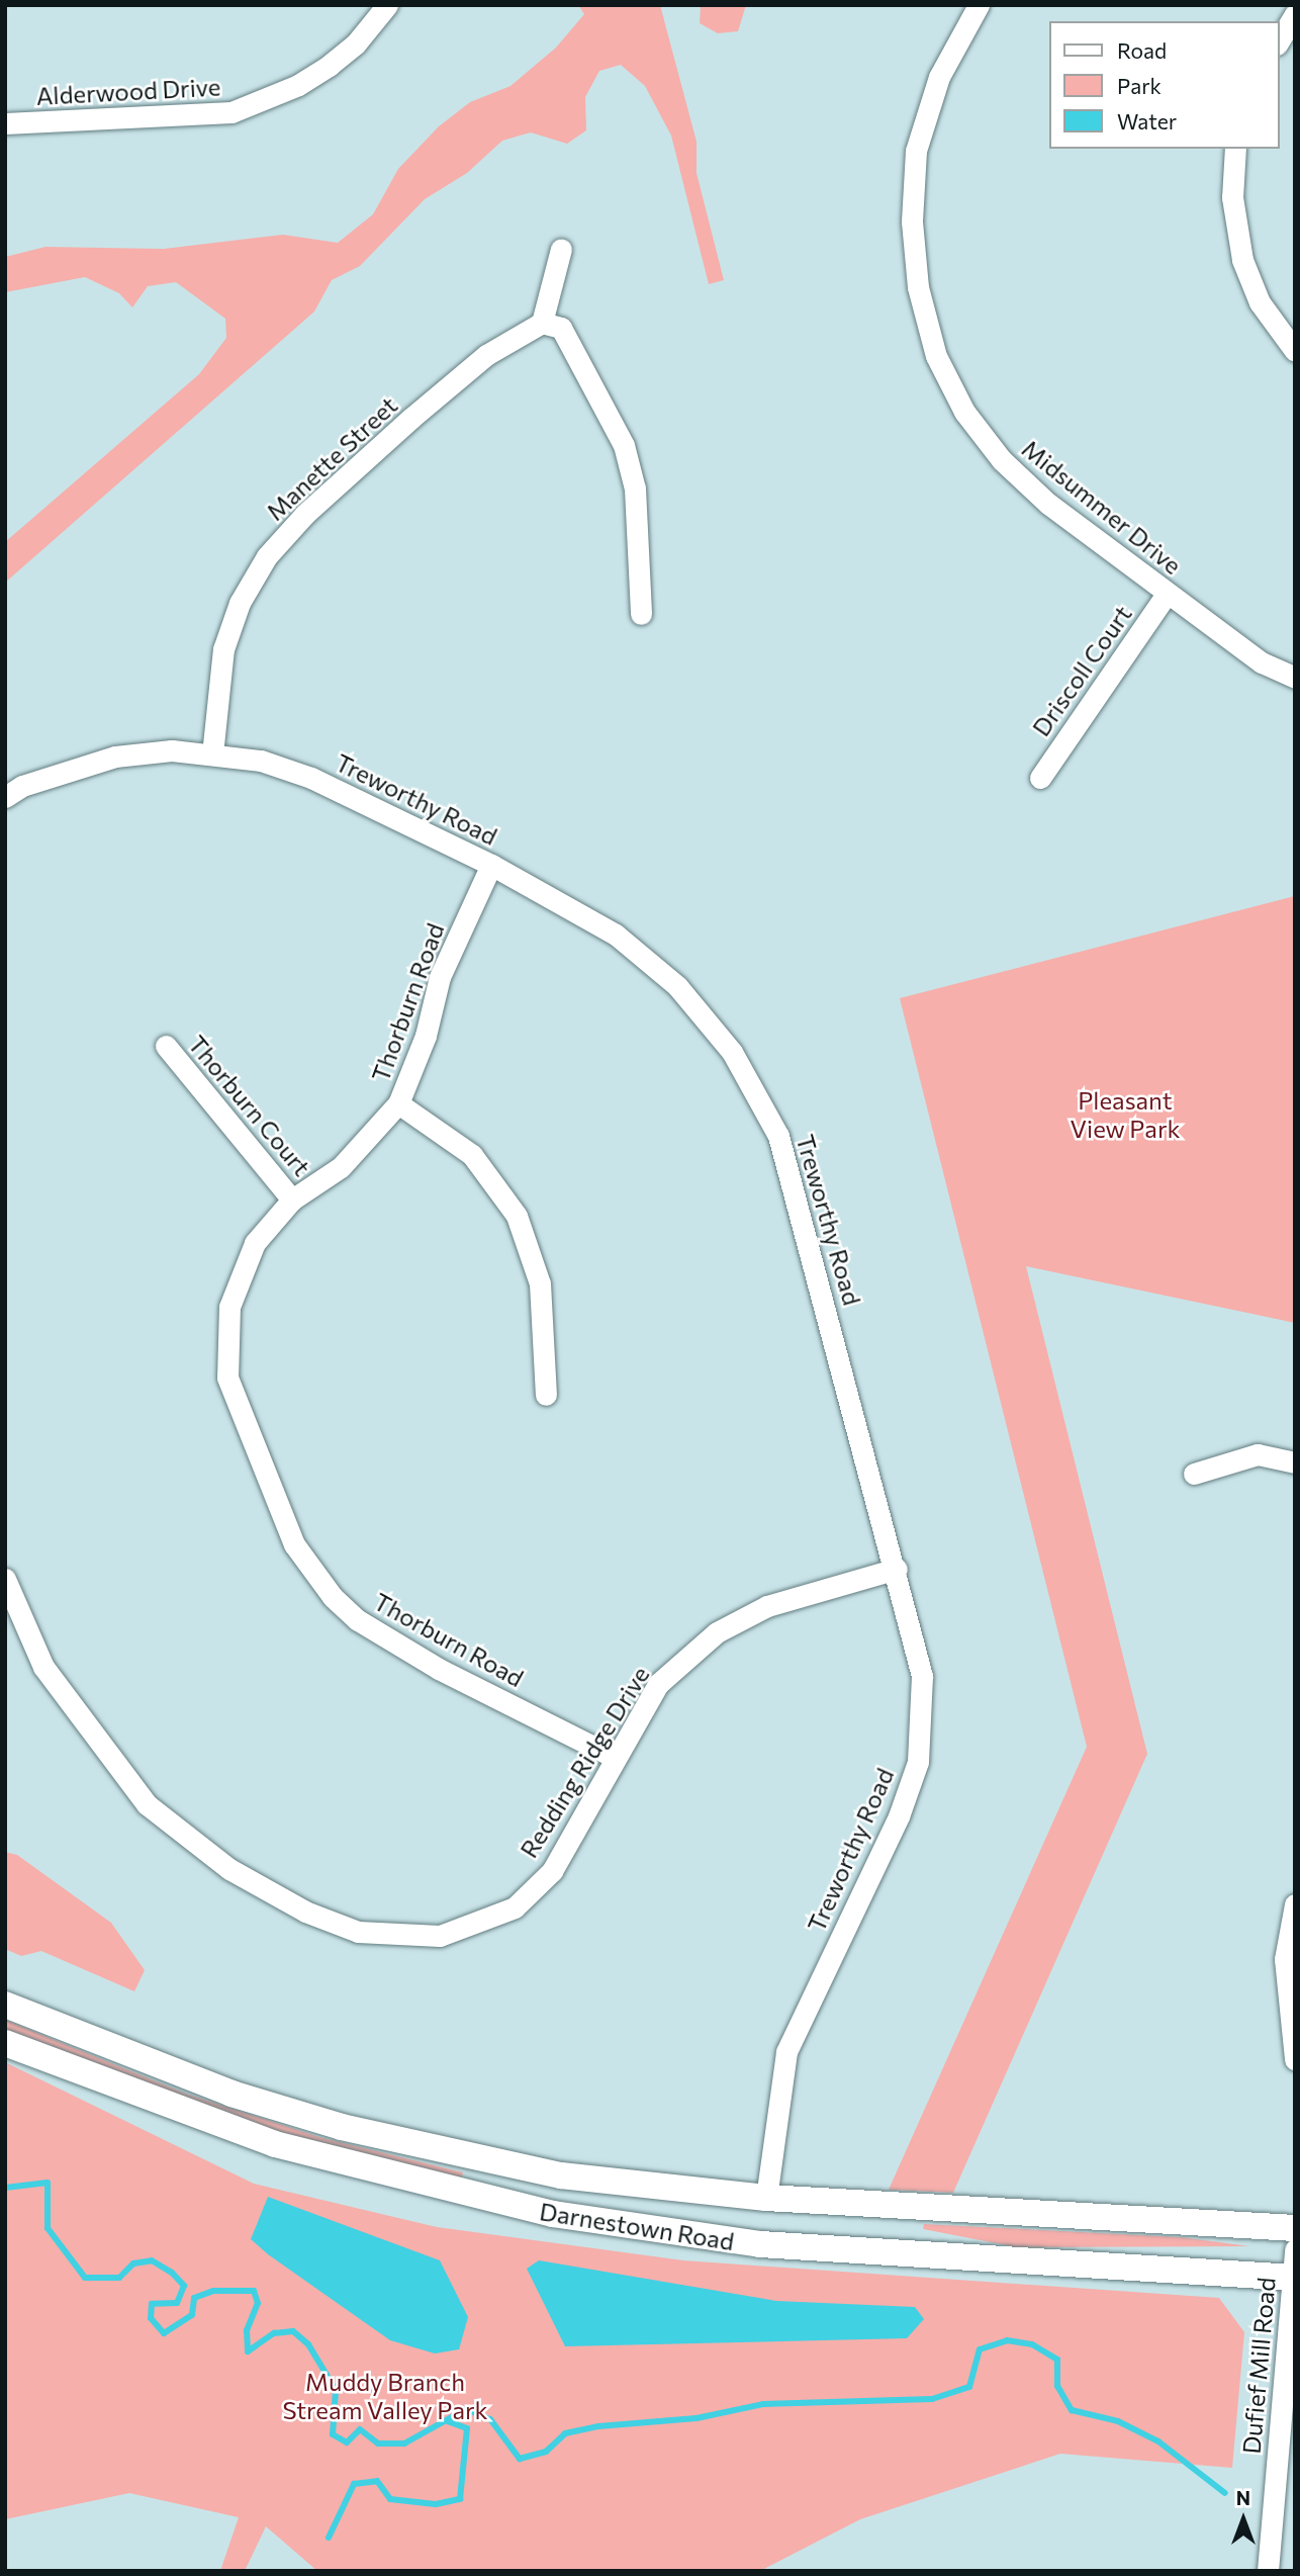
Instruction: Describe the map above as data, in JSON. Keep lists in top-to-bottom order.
{
  "streets": {
    "main road": ["Darnestown Road"],
    "street": [
      "Alderwood Drive",
      "Manette Street",
      "Midsummer Drive",
      "Driscoll Court",
      "Treworthy Road",
      "Thorburn Road",
      "Thorburn Court",
      "Redding Ridge Drive",
      "Dufief Mill Road"
    ]
  },
  "crossings": [
    ["Manette Street", "Treworthy Road"],
    ["Midsummer Drive", "Driscoll Court"],
    ["Treworthy Road", "Thorburn Road"],
    ["Treworthy Road", "Redding Ridge Drive"],
    ["Treworthy Road", "Darnestown Road"],
    ["Thorburn Road", "Thorburn Court"],
    ["Thorburn Road", "Redding Ridge Drive"],
    ["Darnestown Road", "Dufief Mill Road"]
  ],
  "parks": ["Pleasant View Park", "Muddy Branch Stream Valley Park"],
  "legend": ["Road", "Park", "Water"],
  "north": "top"
}
